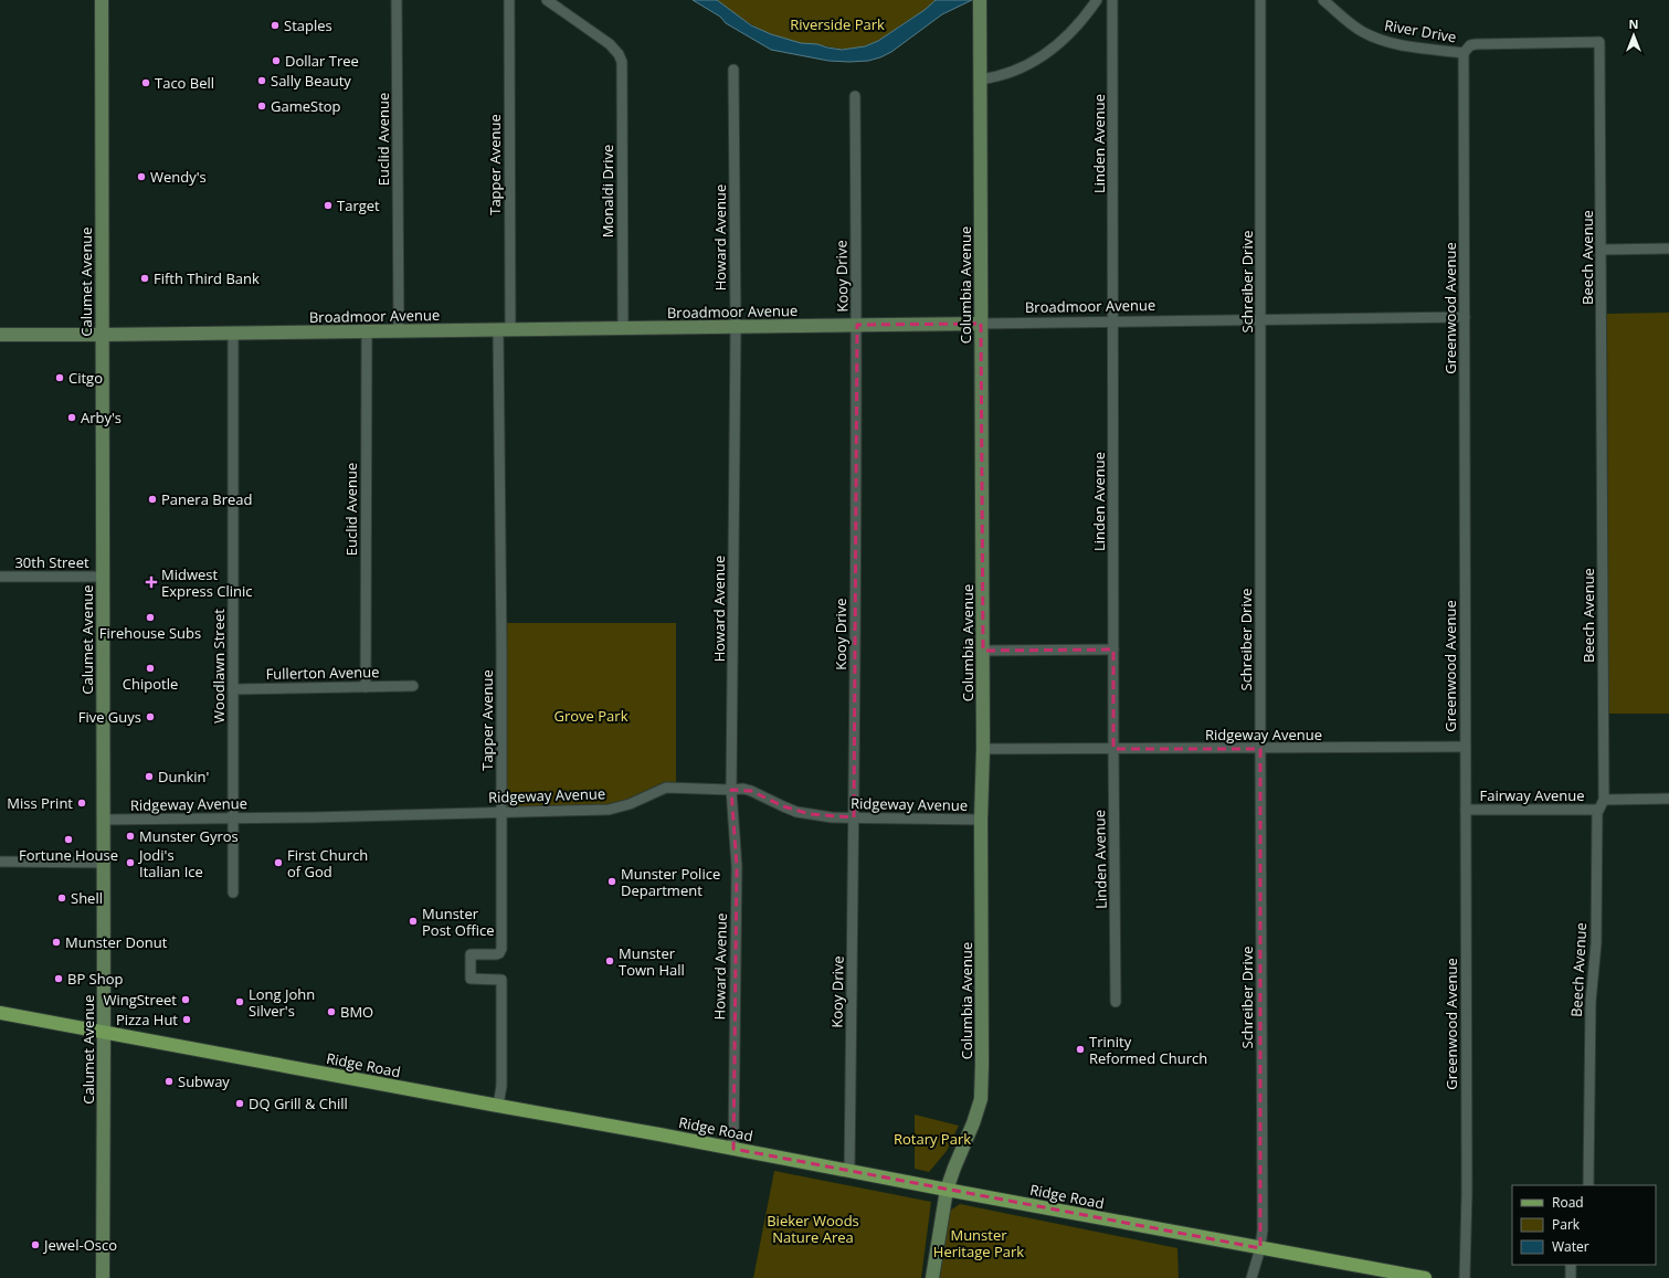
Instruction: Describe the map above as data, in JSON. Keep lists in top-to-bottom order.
{
  "streets": {
    "main road": ["Ridge Road"],
    "street": [
      "River Drive",
      "Euclid Avenue",
      "Linden Avenue",
      "Tapper Avenue",
      "Monaldi Drive",
      "Howard Avenue",
      "Beech Avenue",
      "Kooy Drive",
      "Calumet Avenue",
      "Schreiber Drive",
      "Columbia Avenue",
      "Broadmoor Avenue",
      "Greenwood Avenue",
      "30th Street",
      "Woodlawn Street",
      "Fullerton Avenue",
      "Ridgeway Avenue",
      "Fairway Avenue"
    ]
  },
  "crossings": [
    ["River Drive", "Beech Avenue"],
    ["River Drive", "Greenwood Avenue"],
    ["Euclid Avenue", "Broadmoor Avenue"],
    ["Euclid Avenue", "Fullerton Avenue"],
    ["Linden Avenue", "Broadmoor Avenue"],
    ["Linden Avenue", "Ridgeway Avenue"],
    ["Tapper Avenue", "Broadmoor Avenue"],
    ["Tapper Avenue", "Ridgeway Avenue"],
    ["Tapper Avenue", "Ridge Road"],
    ["Monaldi Drive", "Broadmoor Avenue"],
    ["Howard Avenue", "Broadmoor Avenue"],
    ["Howard Avenue", "Ridgeway Avenue"],
    ["Howard Avenue", "Ridge Road"],
    ["Beech Avenue", "Fairway Avenue"],
    ["Kooy Drive", "Broadmoor Avenue"],
    ["Kooy Drive", "Ridgeway Avenue"],
    ["Kooy Drive", "Ridge Road"],
    ["Calumet Avenue", "Broadmoor Avenue"],
    ["Calumet Avenue", "30th Street"],
    ["Calumet Avenue", "Ridgeway Avenue"],
    ["Calumet Avenue", "Ridge Road"],
    ["Schreiber Drive", "Broadmoor Avenue"],
    ["Schreiber Drive", "Ridgeway Avenue"],
    ["Schreiber Drive", "Ridge Road"],
    ["Columbia Avenue", "Broadmoor Avenue"],
    ["Columbia Avenue", "Ridgeway Avenue"],
    ["Columbia Avenue", "Ridge Road"],
    ["Broadmoor Avenue", "Greenwood Avenue"],
    ["Broadmoor Avenue", "Woodlawn Street"],
    ["Greenwood Avenue", "Ridgeway Avenue"],
    ["Greenwood Avenue", "Fairway Avenue"],
    ["Woodlawn Street", "Fullerton Avenue"],
    ["Woodlawn Street", "Ridgeway Avenue"]
  ],
  "parks": [
    "Riverside Park",
    "Grove Park",
    "Rotary Park",
    "Bieker Woods Nature Area",
    "Munster Heritage Park"
  ],
  "places": {
    "other": [
      "Staples",
      "Dollar Tree",
      "Sally Beauty",
      "Taco Bell",
      "GameStop",
      "Wendy's",
      "Target",
      "Fifth Third Bank",
      "Citgo",
      "Arby's",
      "Panera Bread",
      "Firehouse Subs",
      "Chipotle",
      "Five Guys",
      "Dunkin'",
      "Miss Print",
      "Munster Gyros",
      "Fortune House",
      "Jodi's Italian Ice",
      "First Church of God",
      "Munster Police Department",
      "Shell",
      "Munster Post Office",
      "Munster Donut",
      "Munster Town Hall",
      "BP Shop",
      "WingStreet",
      "Long John Silver's",
      "BMO",
      "Pizza Hut",
      "Trinity Reformed Church",
      "Subway",
      "DQ Grill & Chill",
      "Jewel-Osco"
    ],
    "health": ["Midwest Express Clinic"]
  },
  "legend": ["Road", "Park", "Water"],
  "north": "top"
}
